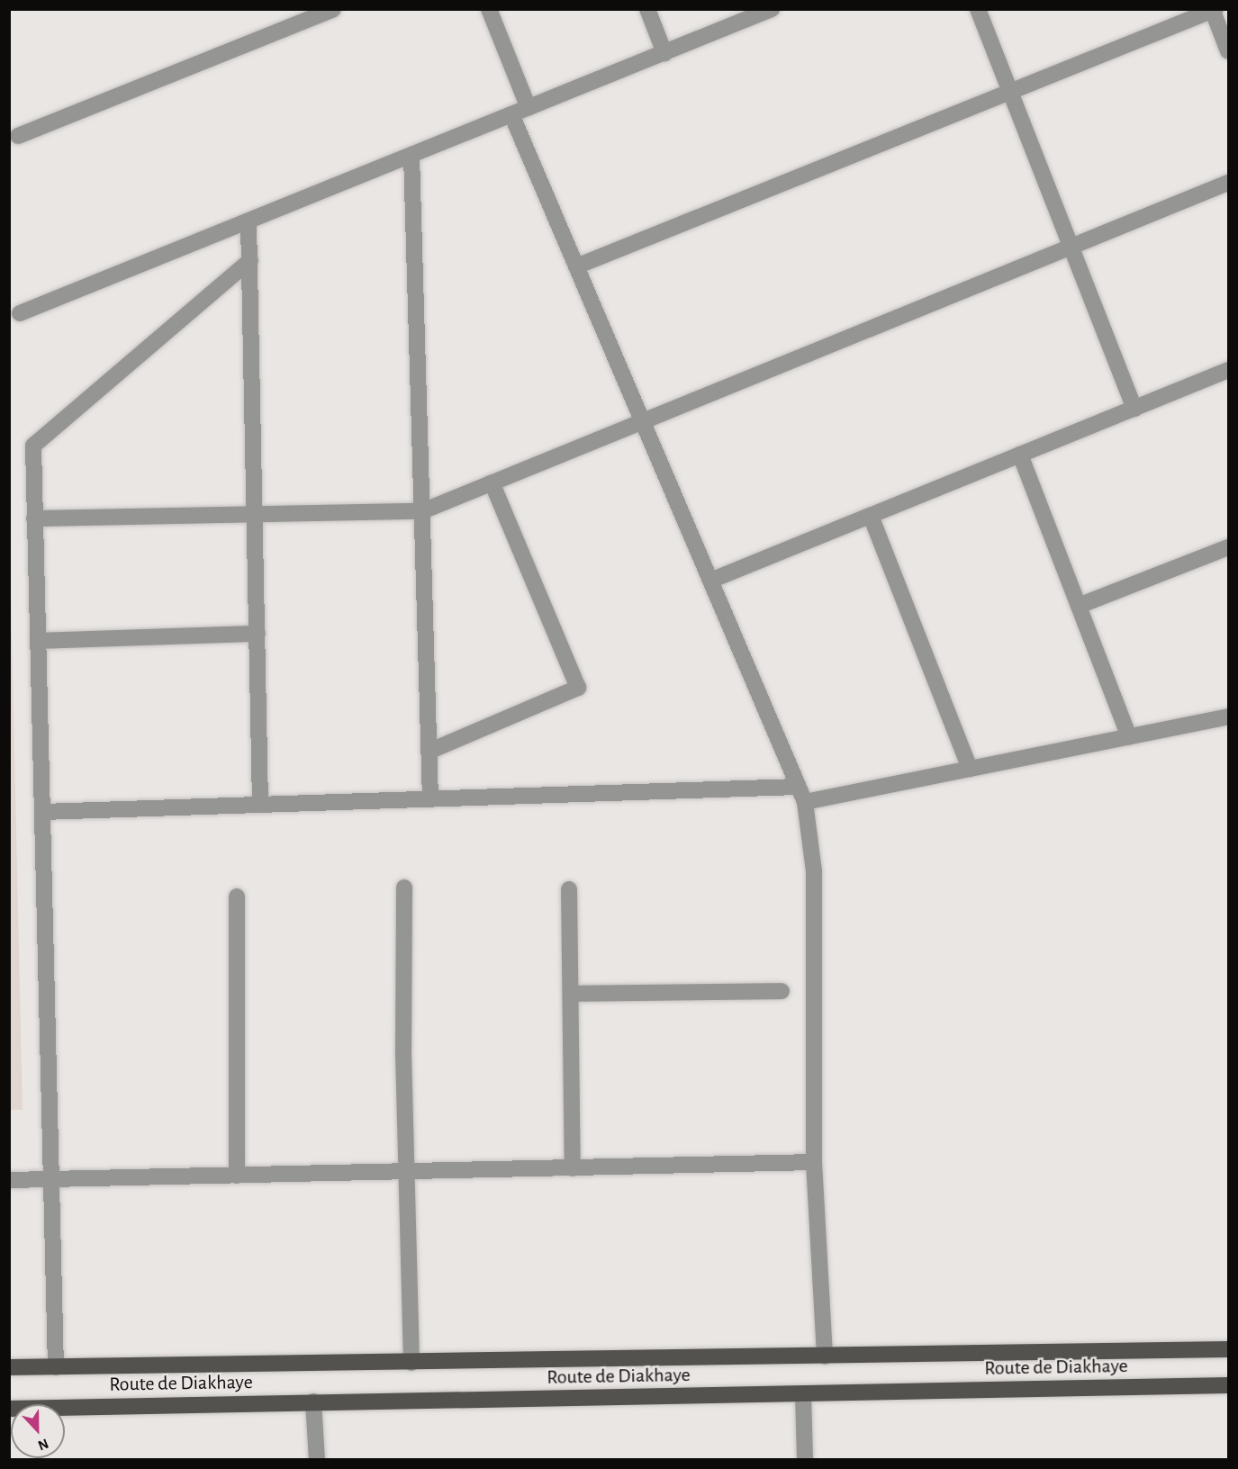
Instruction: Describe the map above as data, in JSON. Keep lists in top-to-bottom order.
{
  "streets": {
    "main road": ["Route de Diakhaye"]
  },
  "north": "bottom"
}
